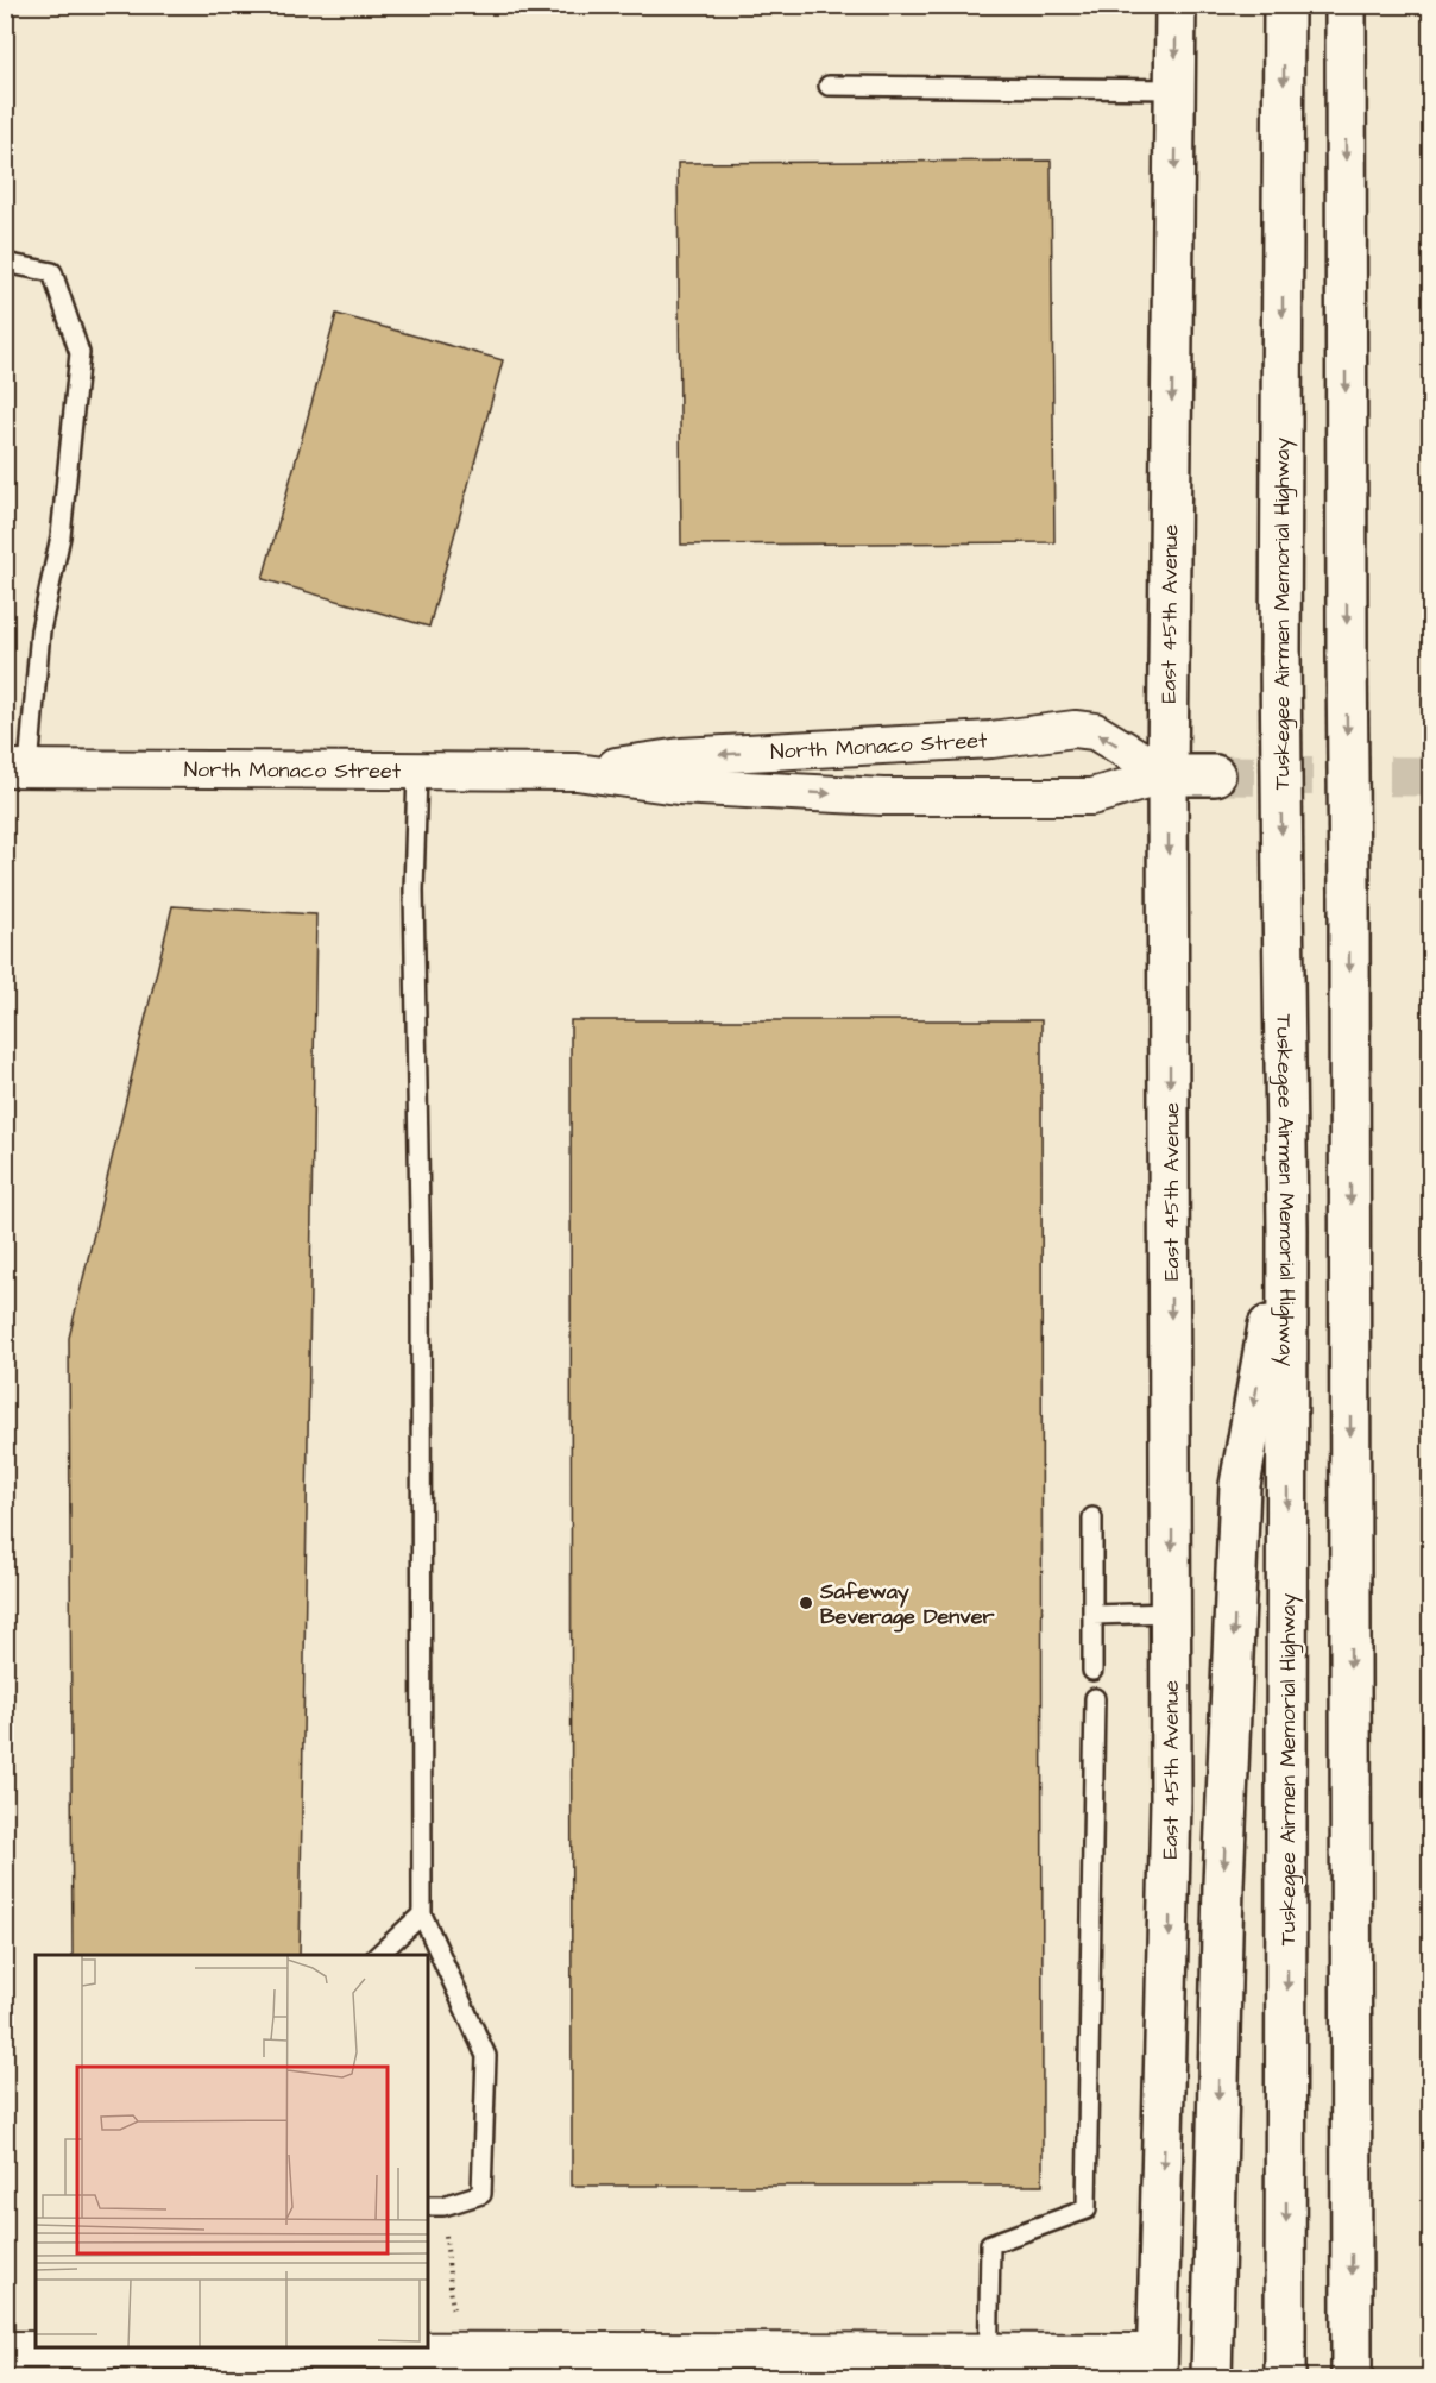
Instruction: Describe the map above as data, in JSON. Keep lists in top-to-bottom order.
{
  "streets": {
    "main road": ["East 45th Avenue", "Tuskegee Airmen Memorial Highway", "North Monaco Street"]
  },
  "crossings": [
    ["East 45th Avenue", "North Monaco Street"]
  ],
  "places": ["Safeway Beverage Denver"]
}
